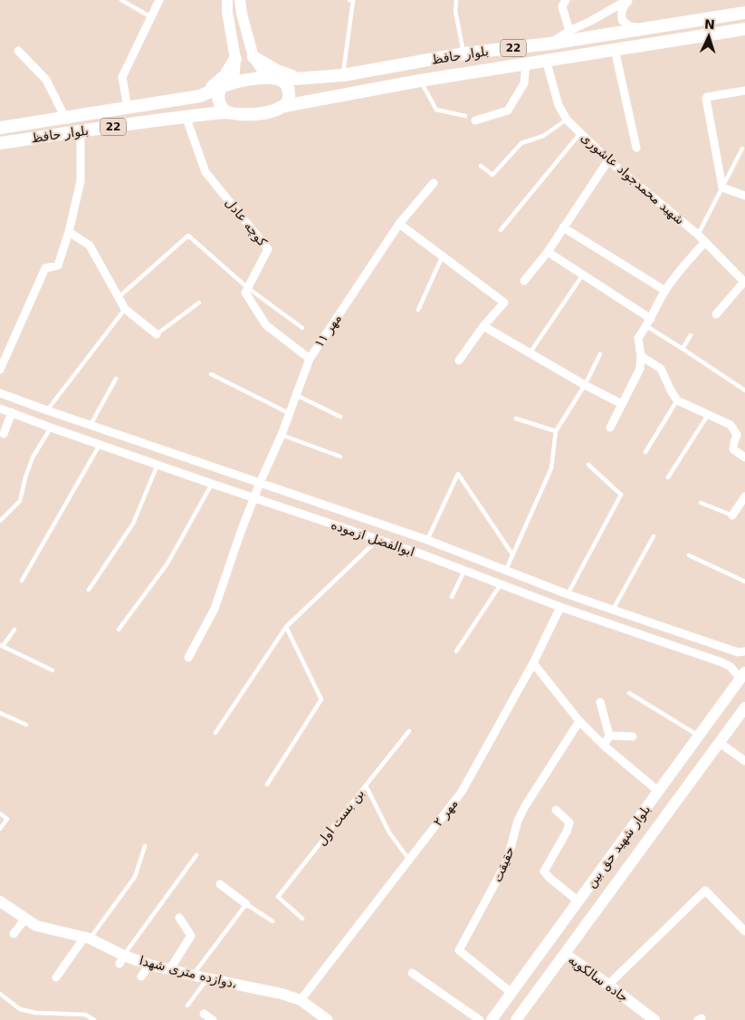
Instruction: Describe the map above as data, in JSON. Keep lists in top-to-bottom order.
{
  "streets": {
    "main road": [
      "22",
      "بلوار حافظ",
      "بلوار شهید حق بین",
      "دوازده متری شهدا،",
      "جاده سالکویه"
    ],
    "street": [
      "شهید محمدجواد عاشوری",
      "کوچه عادل",
      "مهر ۱۱",
      "ابوالفضل ازموده",
      "مهر ۲",
      "حقیقت"
    ],
    "lane": ["بن بست اول"]
  },
  "crossings": [
    ["22", "بلوار حافظ"],
    ["بلوار حافظ", "شهید محمدجواد عاشوری"],
    ["بلوار حافظ", "کوچه عادل"],
    ["مهر ۱۱", "ابوالفضل ازموده"],
    ["ابوالفضل ازموده", "مهر ۲"],
    ["ابوالفضل ازموده", "بلوار شهید حق بین"],
    ["مهر ۲", "بن بست اول"],
    ["مهر ۲", "دوازده متری شهدا،"],
    ["بلوار شهید حق بین", "حقیقت"],
    ["بلوار شهید حق بین", "جاده سالکویه"]
  ],
  "north": "top"
}
